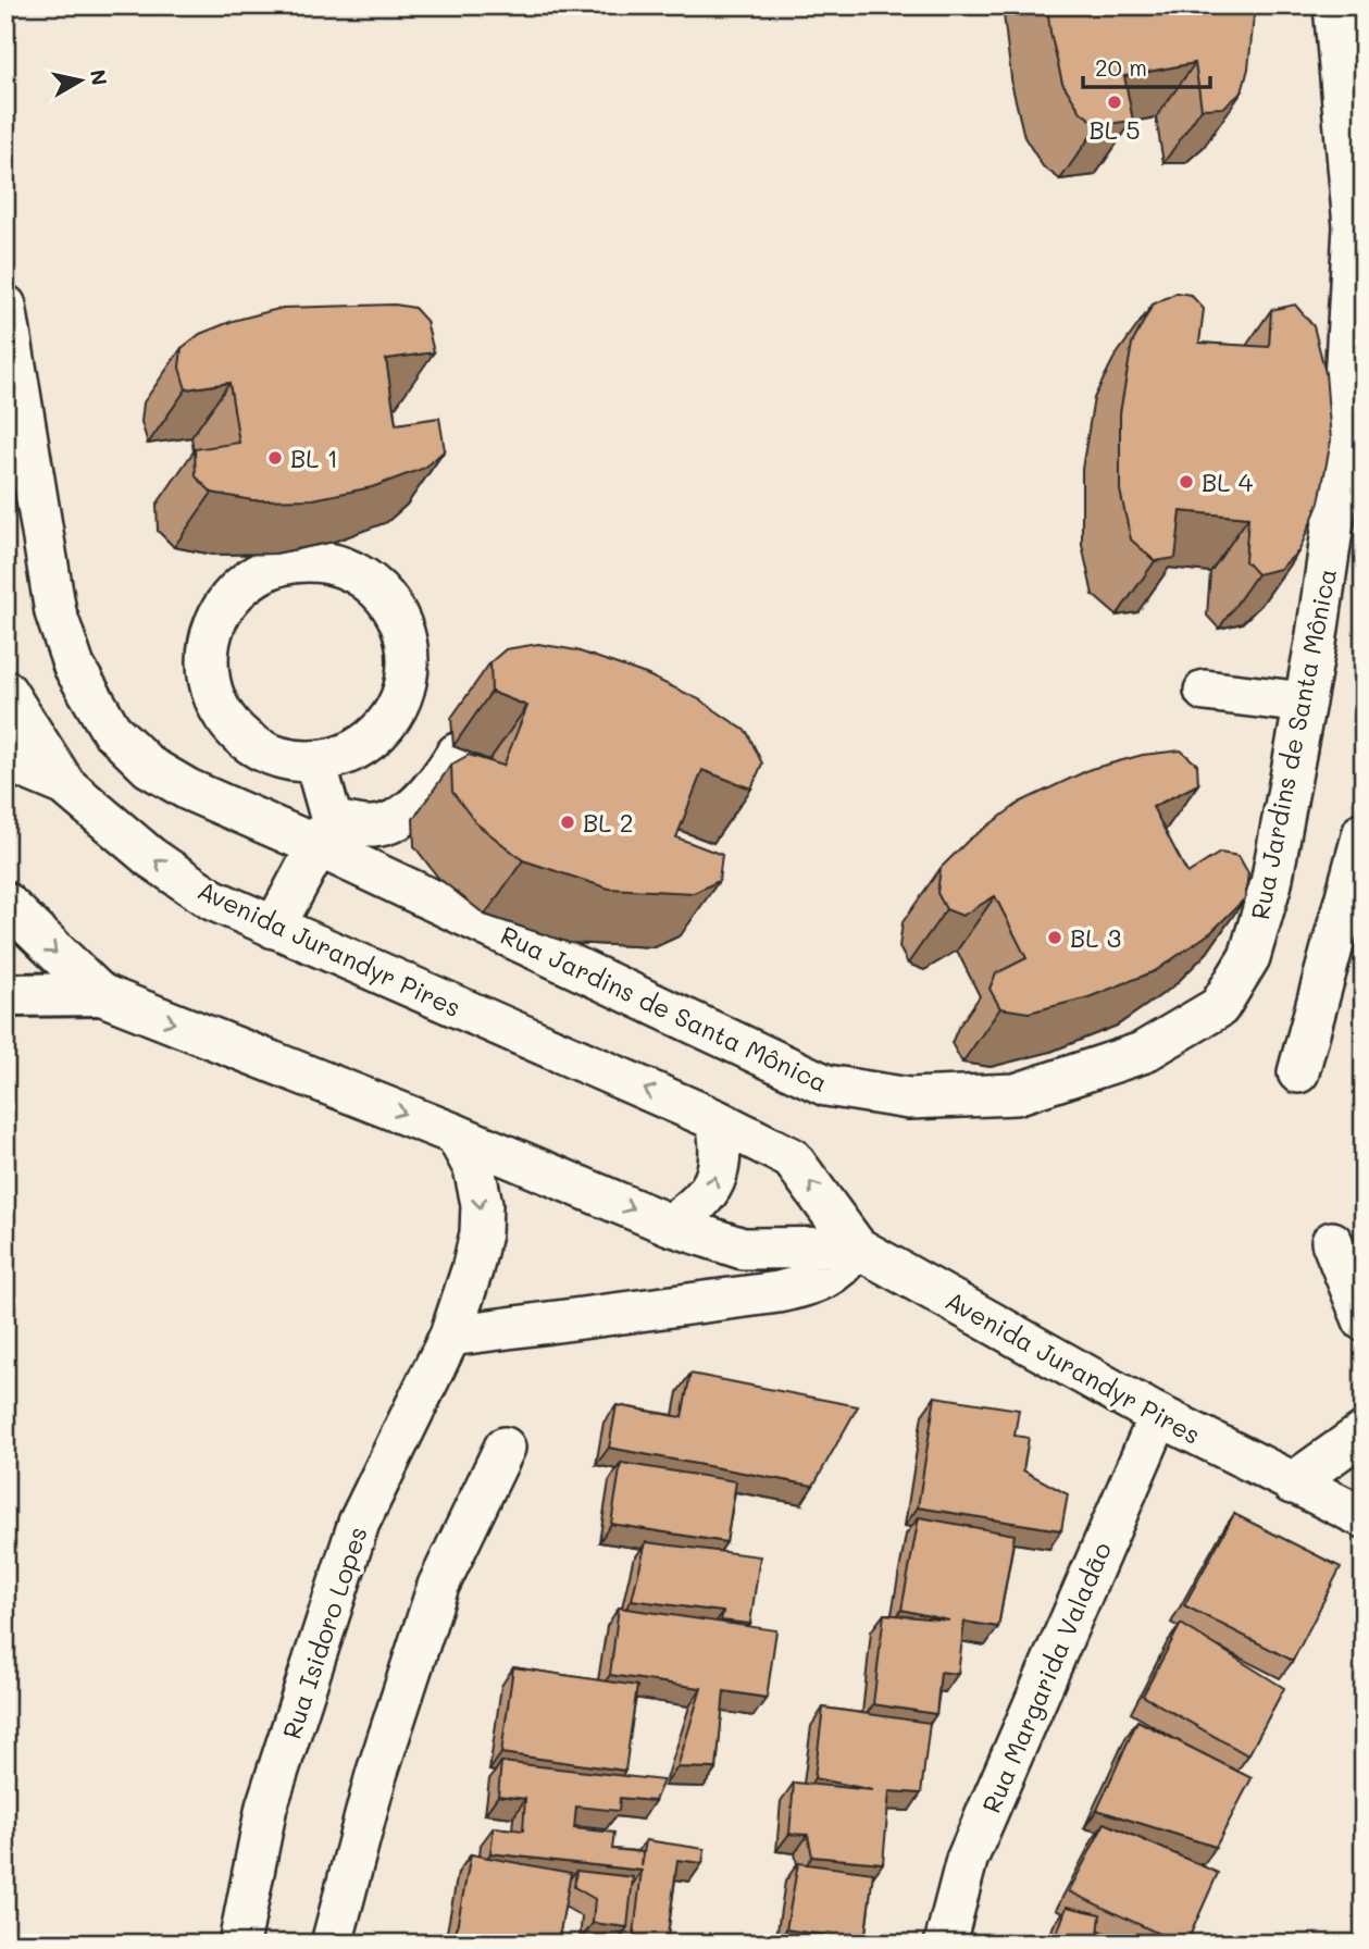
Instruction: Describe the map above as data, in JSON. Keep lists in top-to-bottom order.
{
  "streets": {
    "street": [
      "Rua Jardins de Santa Mônica",
      "Avenida Jurandyr Pires",
      "Rua Isidoro Lopes",
      "Rua Margarida Valadão"
    ]
  },
  "crossings": [
    ["Avenida Jurandyr Pires", "Rua Margarida Valadão"]
  ],
  "places": [
    "BL 5",
    "BL 1",
    "BL 4",
    "BL 2",
    "BL 3"
  ],
  "scale_bar": "20 m",
  "north": "right"
}
